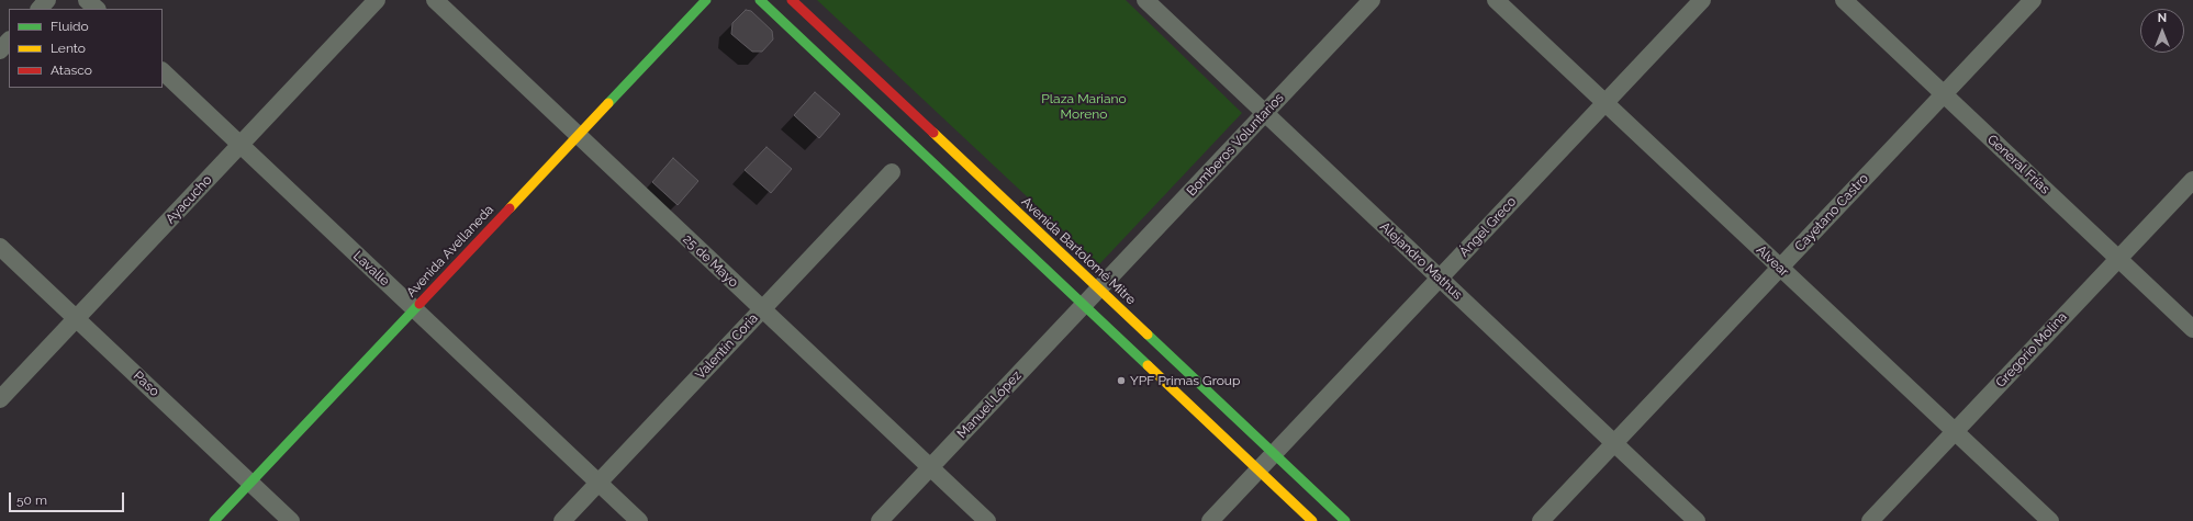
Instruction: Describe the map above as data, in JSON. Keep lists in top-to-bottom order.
{
  "streets": {
    "main road": ["Avenida Avellaneda", "Avenida Bartolomé Mitre"],
    "street": [
      "Bomberos Voluntarios",
      "General Frías",
      "Ayacucho",
      "Cayetano Castro",
      "Ángel Greco",
      "25 de Mayo",
      "Alejandro Mathus",
      "Alvear",
      "Lavalle",
      "Valentín Coria",
      "Gregorio Molina",
      "Paso",
      "Manuel López"
    ]
  },
  "crossings": [
    ["Bomberos Voluntarios", "Avenida Bartolomé Mitre"],
    ["Bomberos Voluntarios", "Alejandro Mathus"],
    ["Bomberos Voluntarios", "Manuel López"],
    ["General Frías", "Cayetano Castro"],
    ["General Frías", "Gregorio Molina"],
    ["Ayacucho", "Lavalle"],
    ["Ayacucho", "Paso"],
    ["Cayetano Castro", "Alejandro Mathus"],
    ["Cayetano Castro", "Alvear"],
    ["Ángel Greco", "Avenida Bartolomé Mitre"],
    ["Ángel Greco", "Alejandro Mathus"],
    ["Ángel Greco", "Alvear"],
    ["Avenida Avellaneda", "25 de Mayo"],
    ["Avenida Avellaneda", "Lavalle"],
    ["Avenida Avellaneda", "Paso"],
    ["Avenida Bartolomé Mitre", "Manuel López"],
    ["25 de Mayo", "Valentín Coria"],
    ["25 de Mayo", "Manuel López"],
    ["Alvear", "Gregorio Molina"],
    ["Lavalle", "Valentín Coria"]
  ],
  "parks": ["Plaza Mariano Moreno"],
  "places": ["YPF Primas Group"],
  "legend": ["Fluido", "Lento", "Atasco"],
  "scale_bar": "50 m",
  "north": "top"
}
